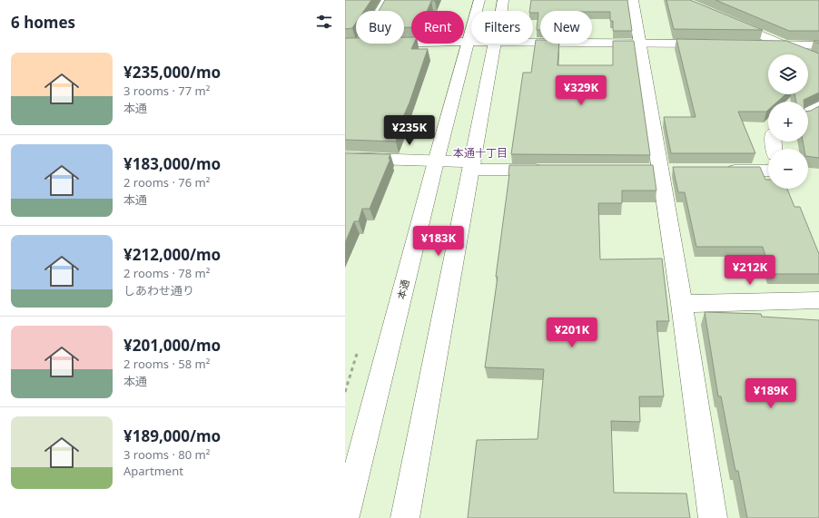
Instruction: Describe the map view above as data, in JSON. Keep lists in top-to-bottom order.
{
  "streets": {
    "street": ["本通"]
  },
  "districts": ["本通十丁目"],
  "page": {
    "heading": "6 homes",
    "chip": [
      "Buy",
      "Rent",
      "Filters",
      "New"
    ],
    "list": [
      {
        "name": "¥235,000/mo",
        "note": "3 rooms · 77 m² · 本通"
      },
      {
        "name": "¥183,000/mo",
        "note": "2 rooms · 76 m² · 本通"
      },
      {
        "name": "¥212,000/mo",
        "note": "2 rooms · 78 m² · しあわせ通り"
      },
      {
        "name": "¥201,000/mo",
        "note": "2 rooms · 58 m² · 本通"
      },
      {
        "name": "¥189,000/mo",
        "note": "3 rooms · 80 m² · Apartment"
      }
    ],
    "map_buttons": ["+", "−"],
    "price": [
      "¥329K",
      "¥235K",
      "¥183K",
      "¥212K",
      "¥201K",
      "¥189K"
    ]
  }
}
